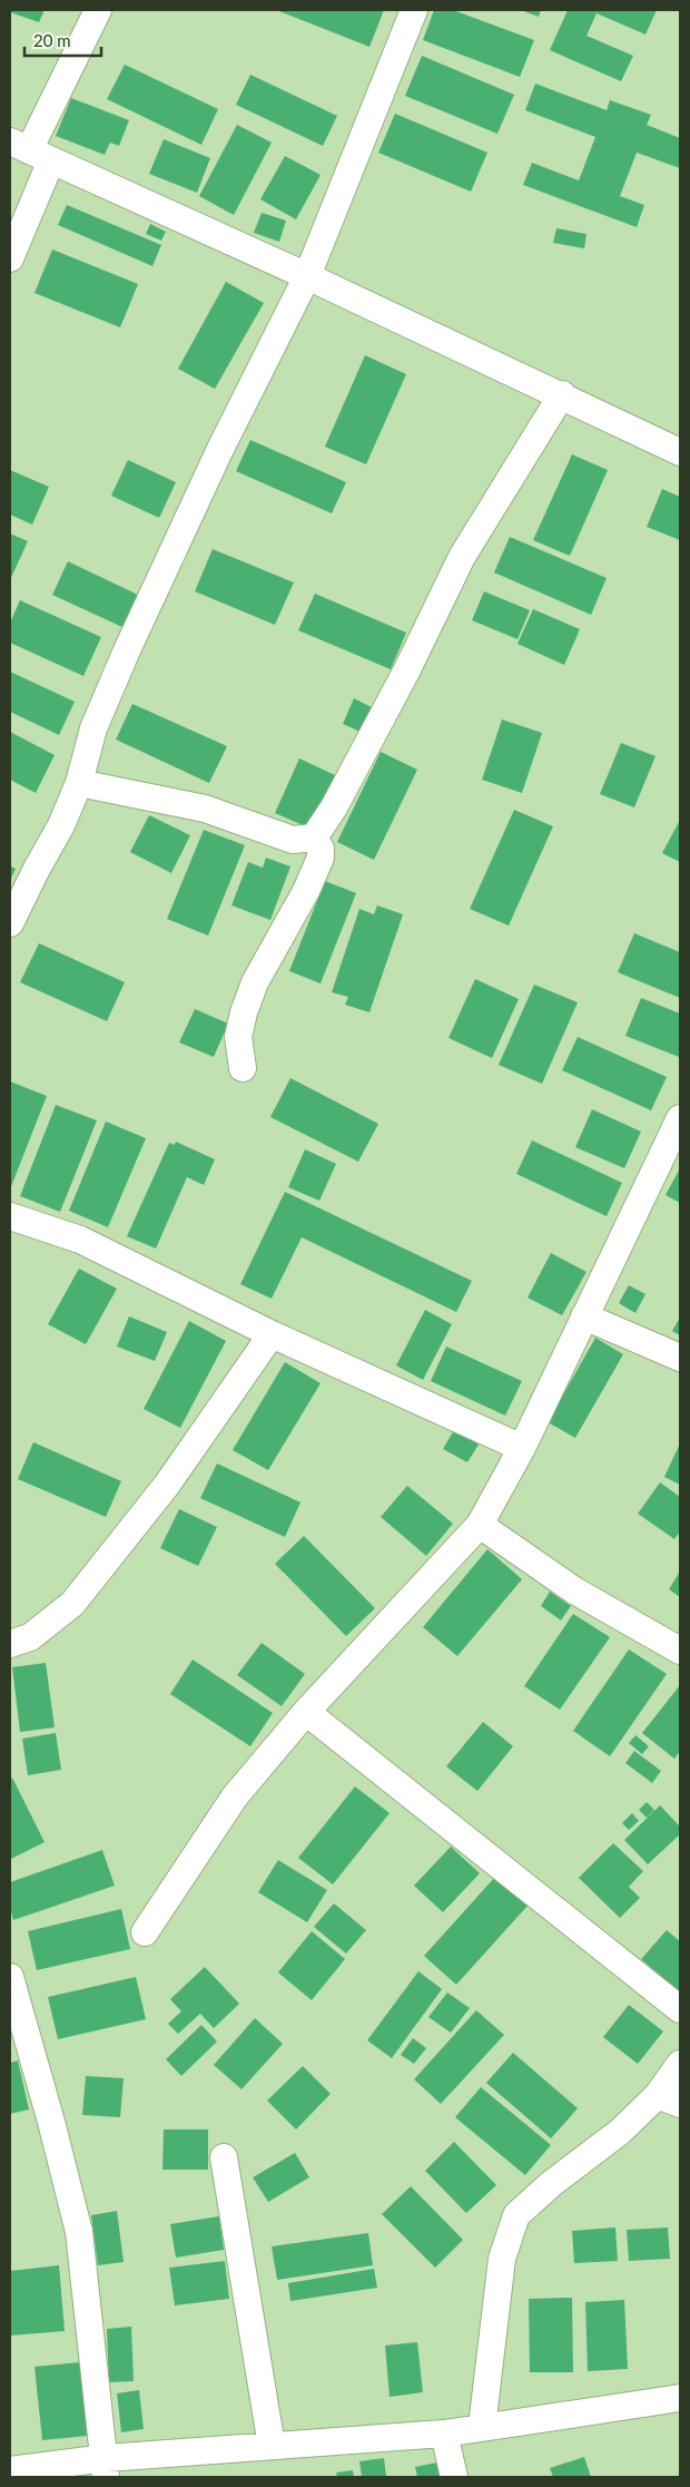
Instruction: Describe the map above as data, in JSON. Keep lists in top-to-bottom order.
{
  "scale_bar": "20 m"
}
